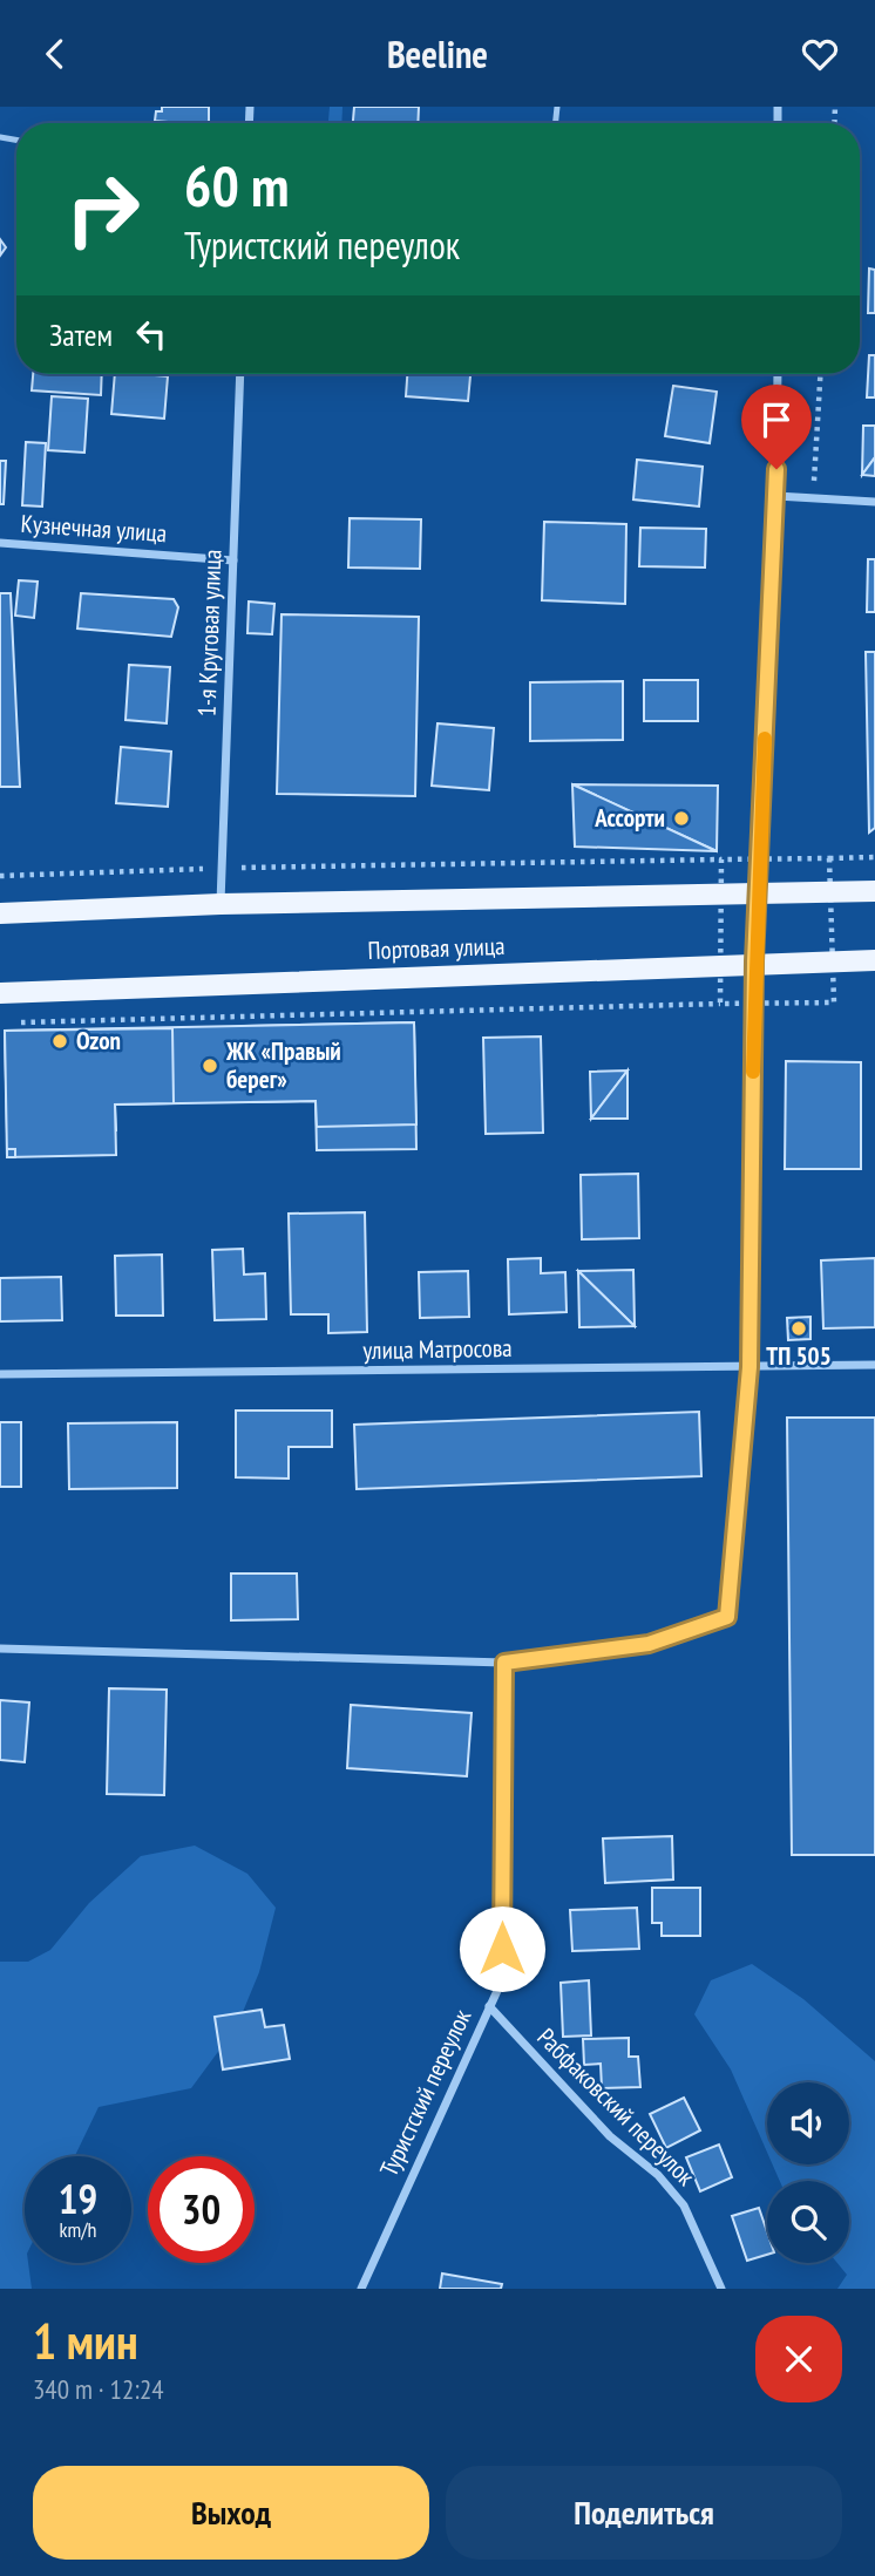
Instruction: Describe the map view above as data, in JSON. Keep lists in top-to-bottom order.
{
  "streets": {
    "main road": ["Портовая улица"],
    "street": [
      "Кузнечная улица",
      "1-я Круговая улица",
      "улица Матросова",
      "Туристский переулок",
      "Рабфаковский переулок"
    ]
  },
  "crossings": [
    ["Кузнечная улица", "1-я Круговая улица"],
    ["1-я Круговая улица", "Портовая улица"],
    ["Туристский переулок", "Рабфаковский переулок"]
  ],
  "places": [
    "Ассорти",
    "Ozon",
    "ЖК «Правый берег»",
    "ТП 505"
  ],
  "page": {
    "header": "Beeline",
    "turn": ["60 m", "Туристский переулок"],
    "then": "Затем",
    "speed": "19 km/h",
    "limit": "30",
    "heading": ["1 мин", "340 m · 12:24"],
    "buttons": ["Выход", "Поделиться"]
  }
}
